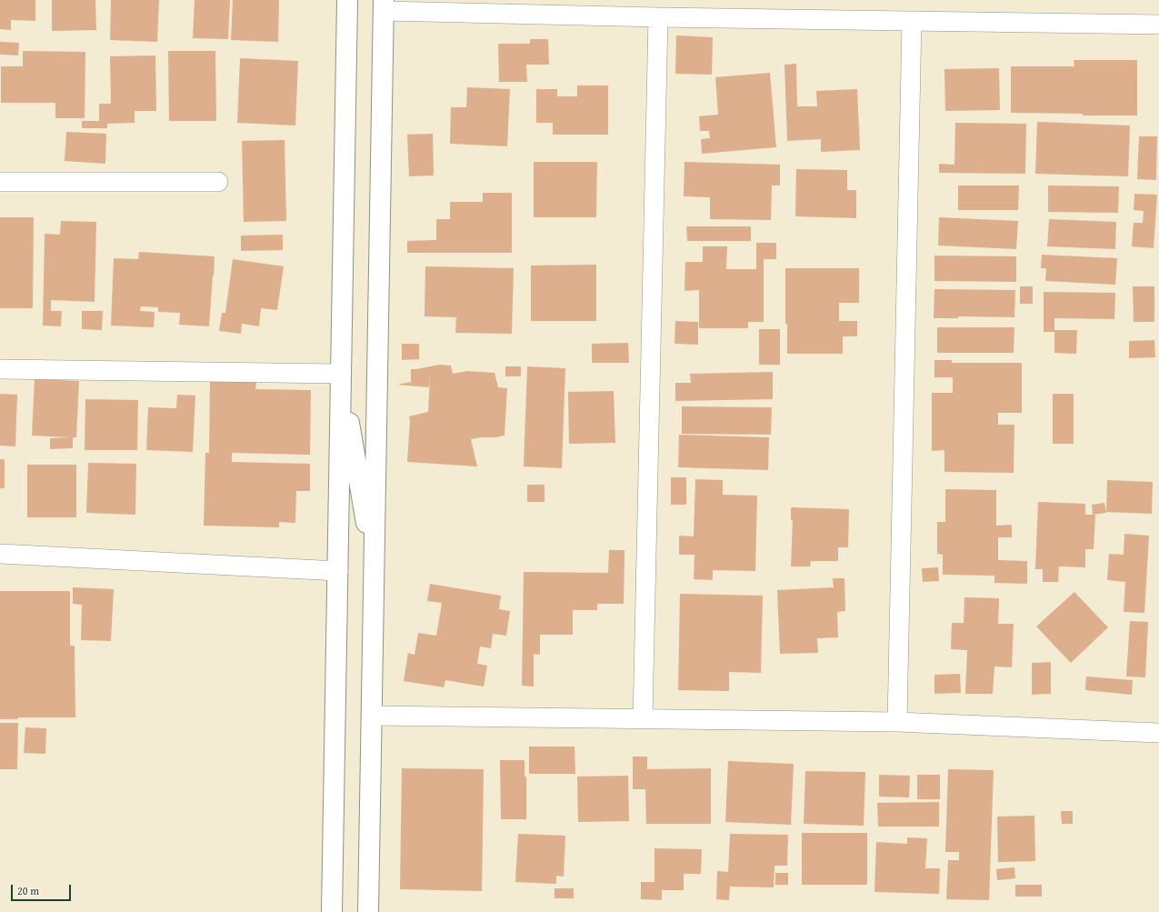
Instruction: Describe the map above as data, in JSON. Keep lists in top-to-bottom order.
{
  "scale_bar": "20 m"
}
